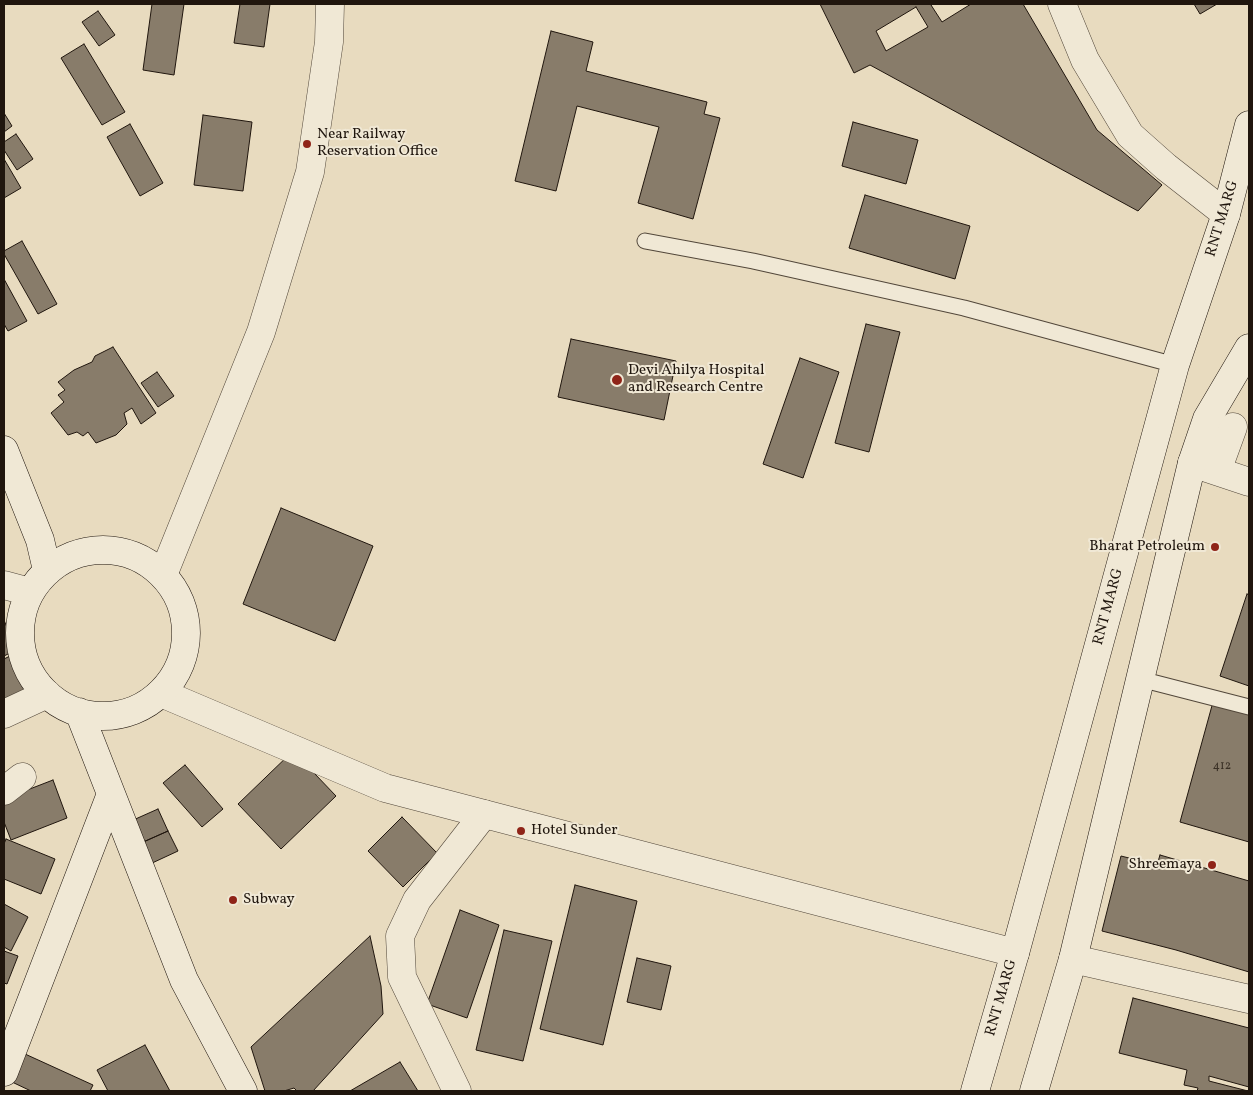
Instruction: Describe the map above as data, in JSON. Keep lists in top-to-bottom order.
{
  "streets": {
    "main road": ["RNT MARG"]
  },
  "places": [
    "Near Railway Reservation Office",
    "Devi Ahilya Hospital and Research Centre",
    "Bharat Petroleum",
    "Hotel Sunder",
    "Shreemaya",
    "Subway"
  ],
  "house_numbers": ["412"]
}
